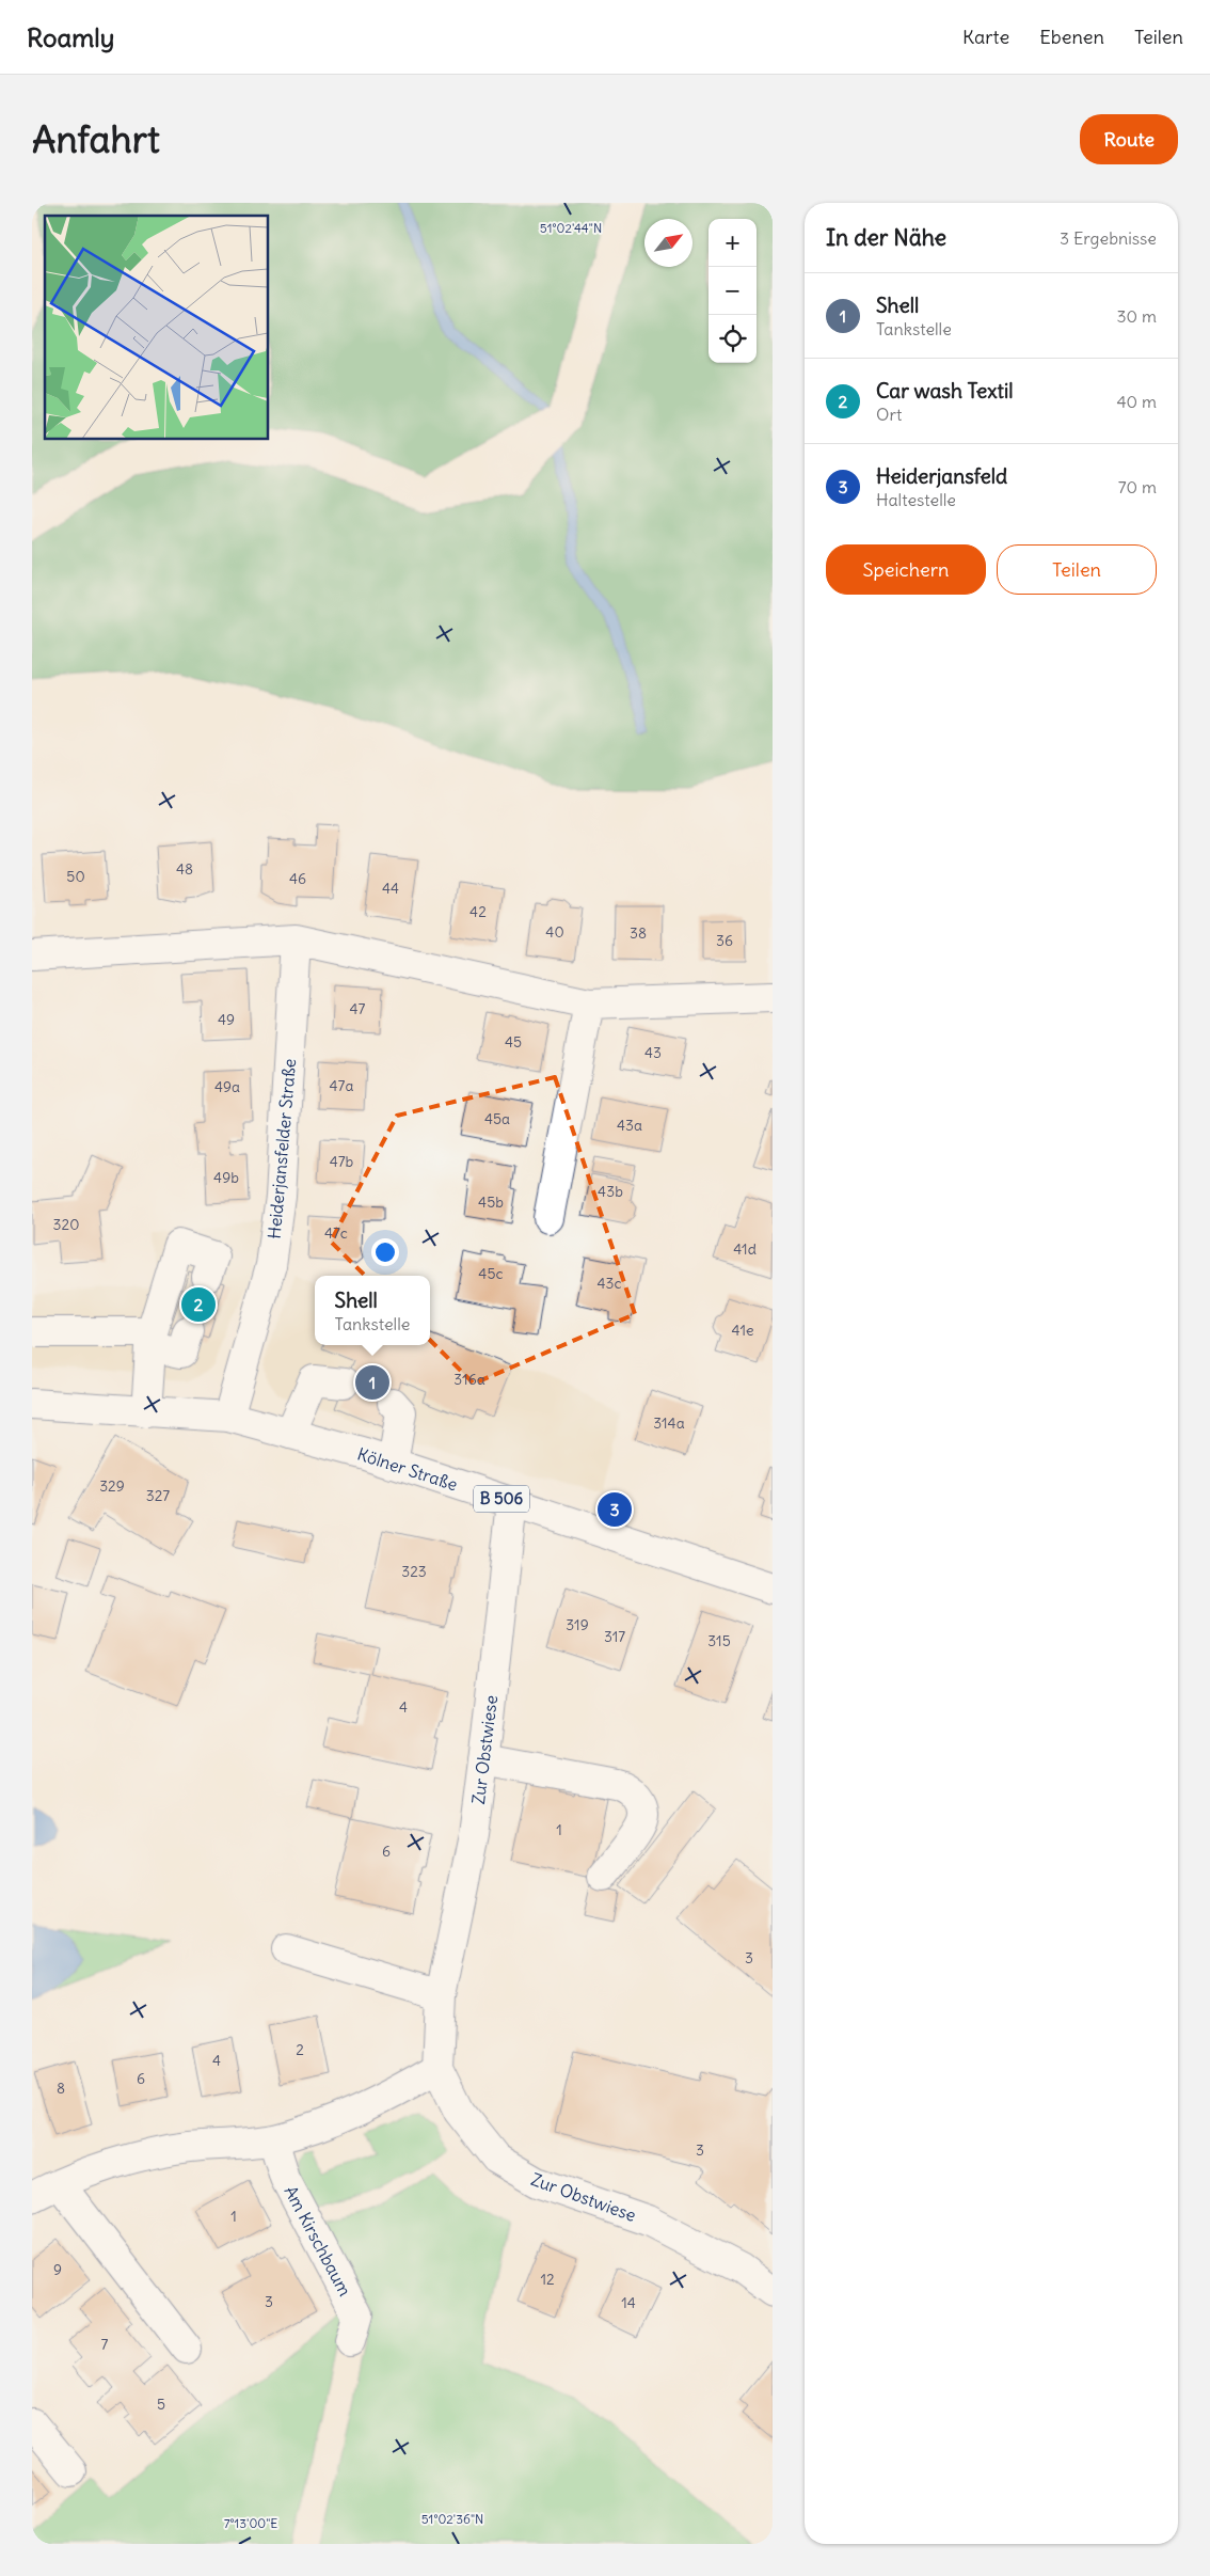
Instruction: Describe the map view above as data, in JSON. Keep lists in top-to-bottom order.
{
  "streets": {
    "street": [
      "Heiderjansfelder Straße",
      "Kölner Straße",
      "B 506",
      "Zur Obstwiese",
      "Am Kirschbaum"
    ]
  },
  "crossings": [
    ["Heiderjansfelder Straße", "Kölner Straße"],
    ["Kölner Straße", "Zur Obstwiese"]
  ],
  "house_numbers": [
    "48",
    "50",
    "46",
    "44",
    "42",
    "40",
    "38",
    "36",
    "47",
    "49",
    "45",
    "43",
    "47a",
    "49a",
    "45a",
    "43a",
    "47b",
    "49b",
    "43b",
    "45b",
    "320",
    "47c",
    "41d",
    "45c",
    "43c",
    "41e",
    "316a",
    "314a",
    "329",
    "327",
    "323",
    "319",
    "317",
    "315",
    "4",
    "1",
    "6",
    "3",
    "2",
    "4",
    "6",
    "8",
    "3",
    "1",
    "9",
    "12",
    "3",
    "14",
    "7",
    "5"
  ],
  "north": "top right",
  "page": {
    "header": "Roamly",
    "nav": ["Karte", "Ebenen", "Teilen"],
    "buttons": [
      "Route",
      ["Speichern", "Teilen"]
    ],
    "title": "Anfahrt",
    "heading": ["In der Nähe", "3 Ergebnisse"],
    "map_buttons": ["+", "−"],
    "list": [
      {
        "mark": "1",
        "name": "Shell",
        "note": "Tankstelle",
        "value": "30 m"
      },
      {
        "mark": "2",
        "name": "Car wash Textil",
        "note": "Ort",
        "value": "40 m"
      },
      {
        "mark": "3",
        "name": "Heiderjansfeld",
        "note": "Haltestelle",
        "value": "70 m"
      }
    ],
    "popup": ["Shell", "Tankstelle"],
    "pins": ["2", "1", "3"]
  },
  "coordinates": ["51°02'44\"N", "51°02'36\"N", "7°13'00\"E"]
}
